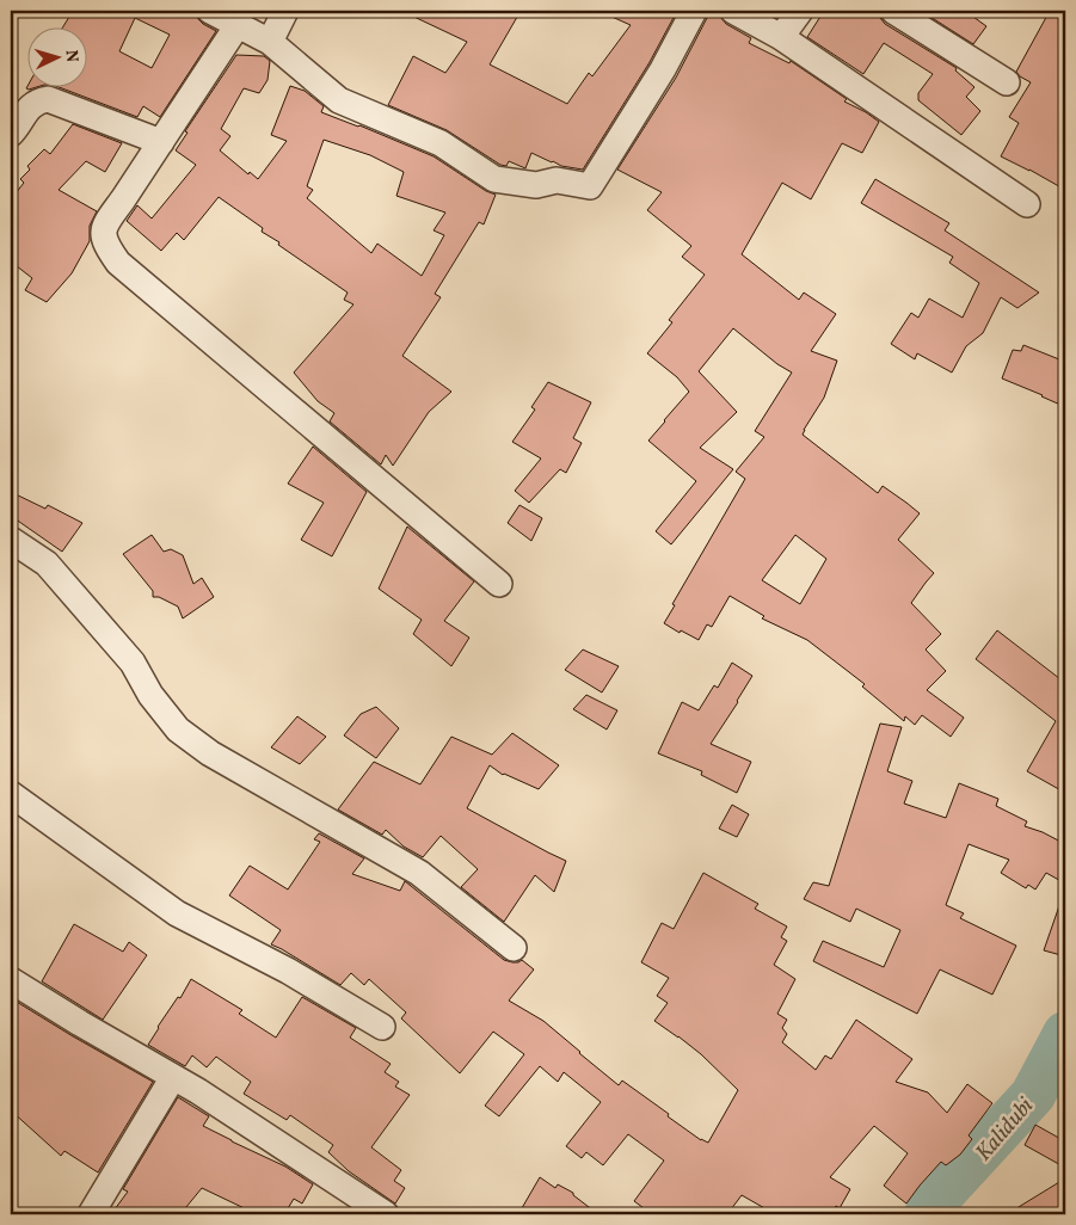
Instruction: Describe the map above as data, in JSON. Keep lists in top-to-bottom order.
{
  "water": ["Kalidubi"],
  "north": "right"
}
